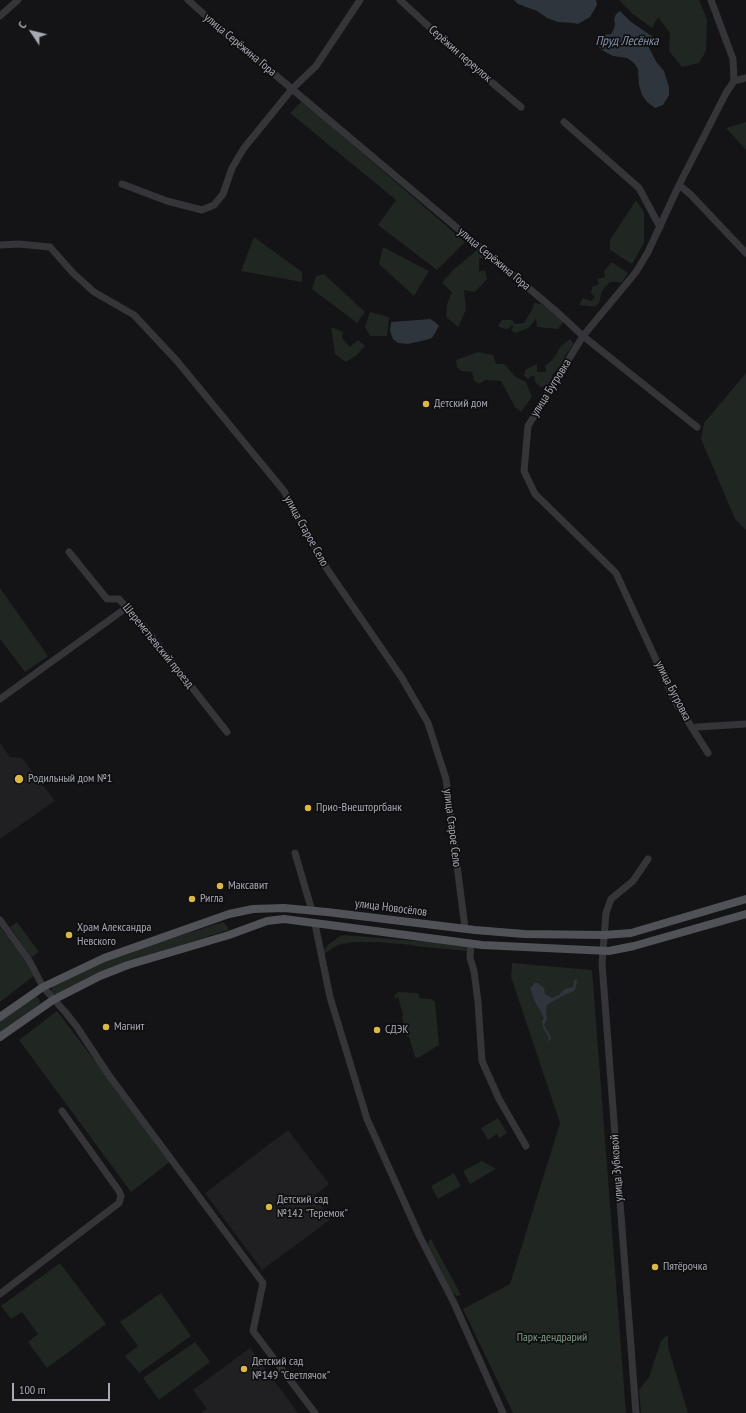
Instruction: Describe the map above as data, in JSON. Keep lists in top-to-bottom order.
{
  "streets": {
    "main road": ["улица Новосёлов"],
    "street": [
      "улица Серёжина Гора",
      "Серёжин переулок",
      "улица Бугровка",
      "улица Старое Село",
      "Шереметьевский проезд",
      "улица Зубковой"
    ]
  },
  "crossings": [
    ["улица Серёжина Гора", "улица Бугровка"],
    ["улица Старое Село", "улица Новосёлов"],
    ["улица Новосёлов", "улица Зубковой"]
  ],
  "water": ["Пруд Лесёнка"],
  "parks": ["Парк-дендрарий"],
  "places": [
    "Детский дом",
    "Родильный дом №1",
    "Прио-Внешторгбанк",
    "Максавит",
    "Ригла",
    "Храм Александра Невского",
    "Магнит",
    "СДЭК",
    "Детский сад №142 \"Теремок\"",
    "Пятёрочка",
    "Детский сад №149 \"Светлячок\""
  ],
  "scale_bar": "100 m",
  "north": "top left"
}
